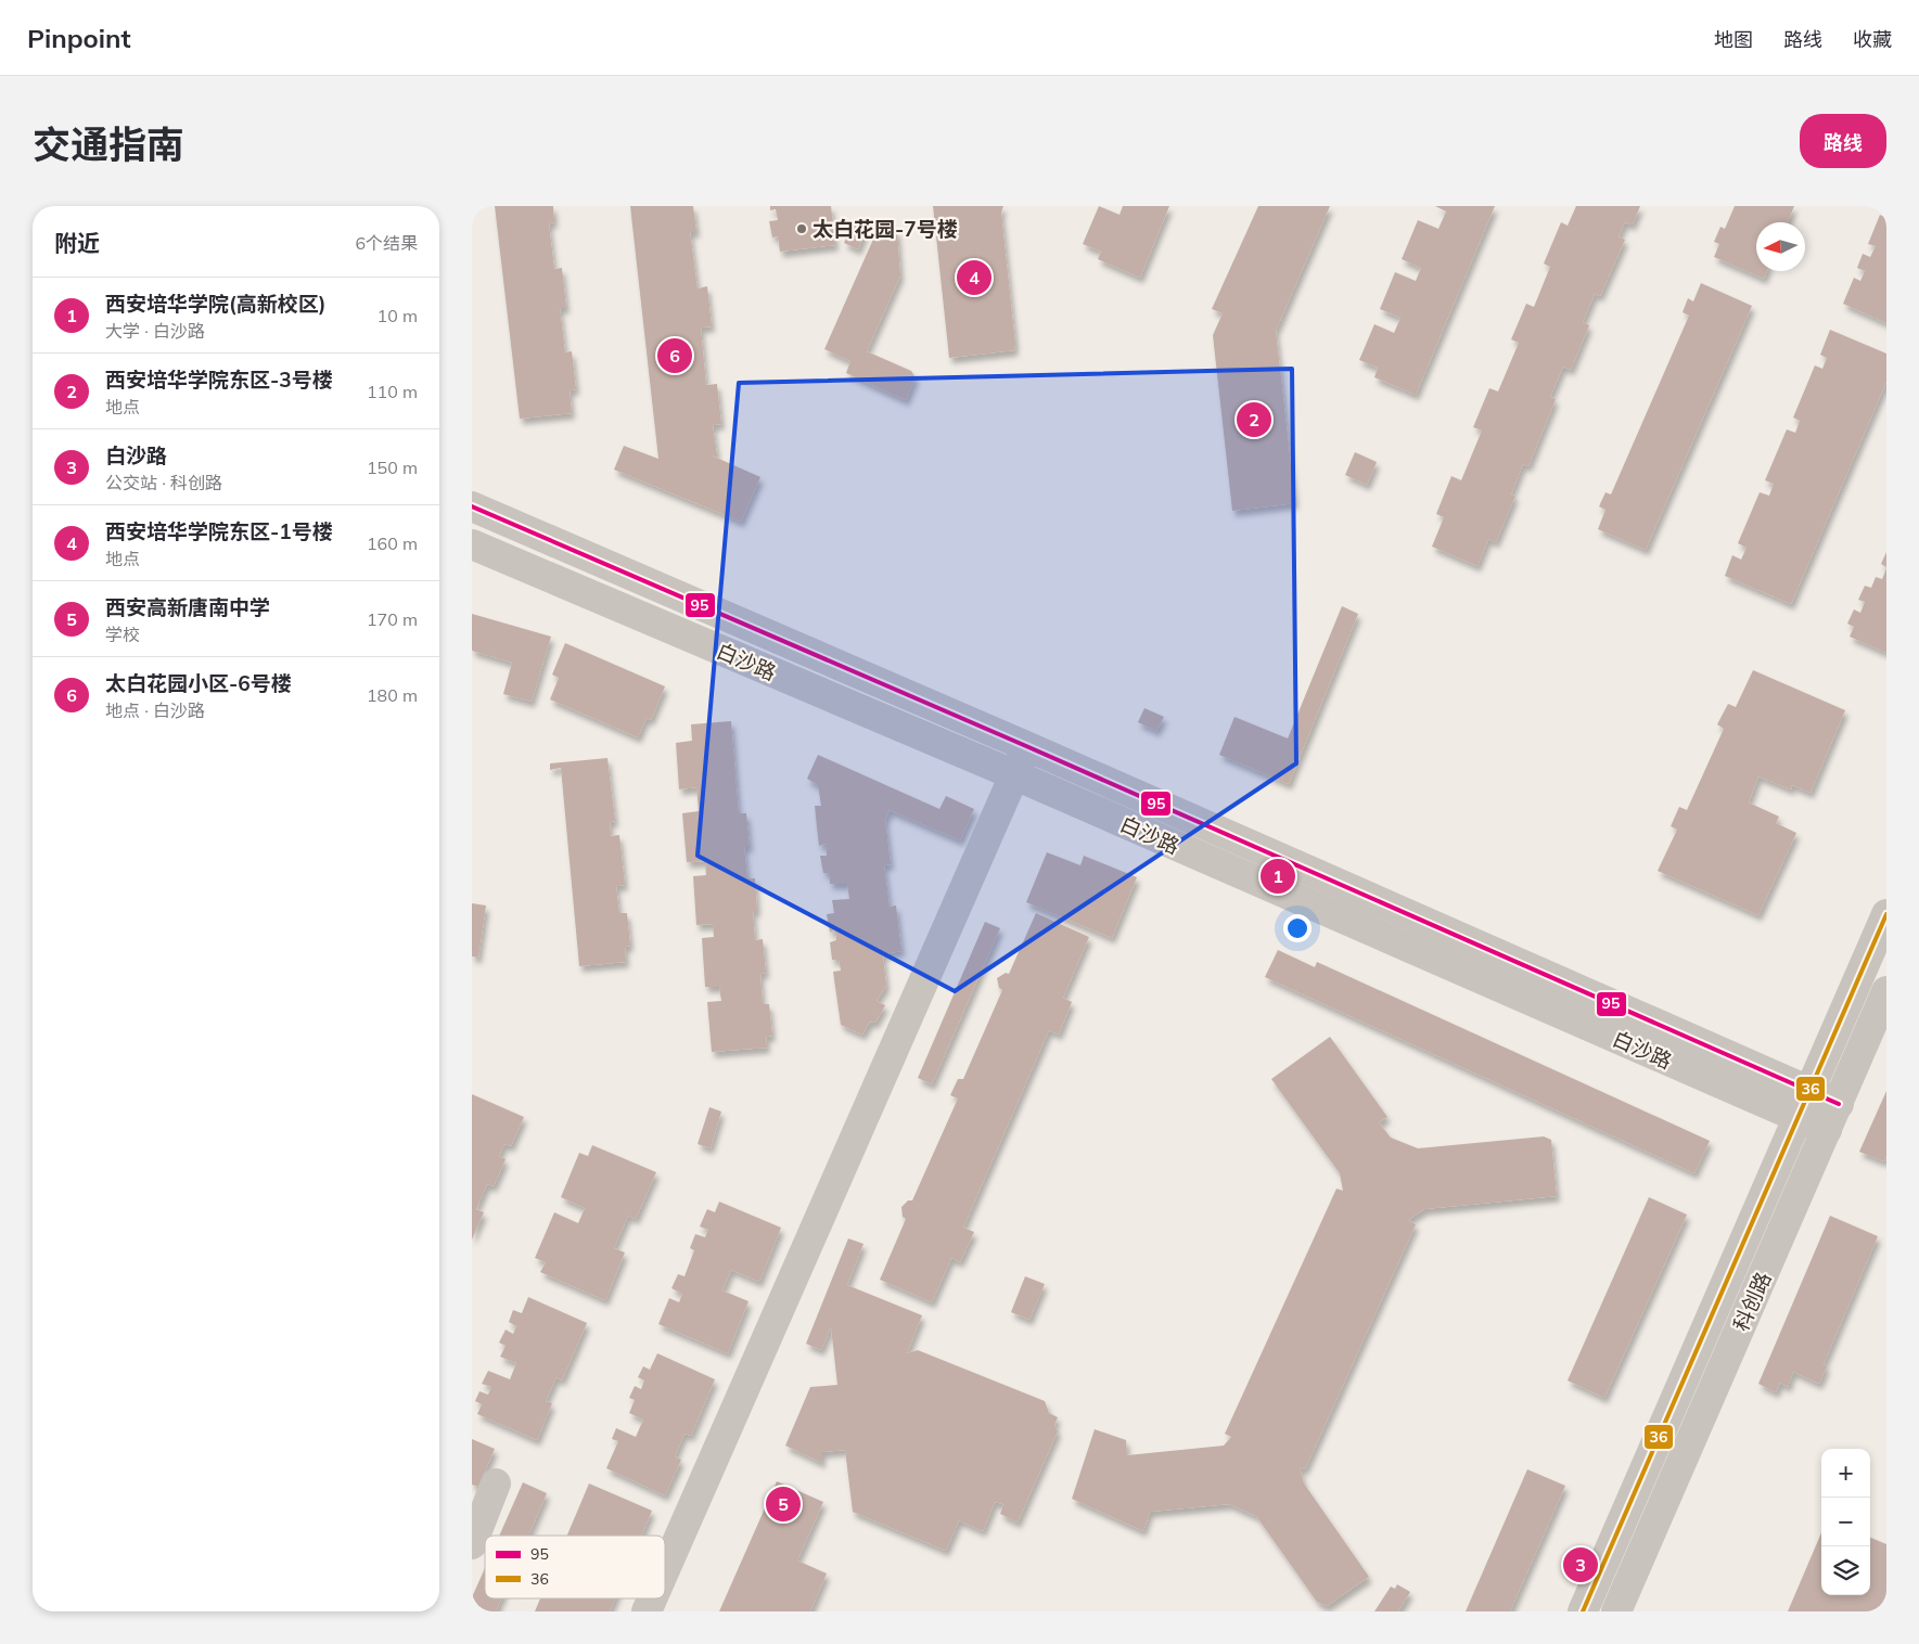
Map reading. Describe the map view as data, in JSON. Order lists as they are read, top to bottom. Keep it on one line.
{"streets":{"street":["白沙路","科创路"]},"crossings":[["白沙路","科创路"]],"places":["太白花园-7号楼"],"lines":["transit line 95","transit line 36"],"legend":["95","36"],"north":"left","page":{"header":"Pinpoint","nav":["地图","路线","收藏"],"title":"交通指南","buttons":"路线","heading":["附近","6个结果"],"pins":["4","6","2","1","5","3"],"list":[{"mark":"1","name":"西安培华学院(高新校区)","note":"大学 · 白沙路","value":"10 m"},{"mark":"2","name":"西安培华学院东区-3号楼","note":"地点","value":"110 m"},{"mark":"3","name":"白沙路","note":"公交站 · 科创路","value":"150 m"},{"mark":"4","name":"西安培华学院东区-1号楼","note":"地点","value":"160 m"},{"mark":"5","name":"西安高新唐南中学","note":"学校","value":"170 m"},{"mark":"6","name":"太白花园小区-6号楼","note":"地点 · 白沙路","value":"180 m"}],"map_buttons":["+","−"]}}
